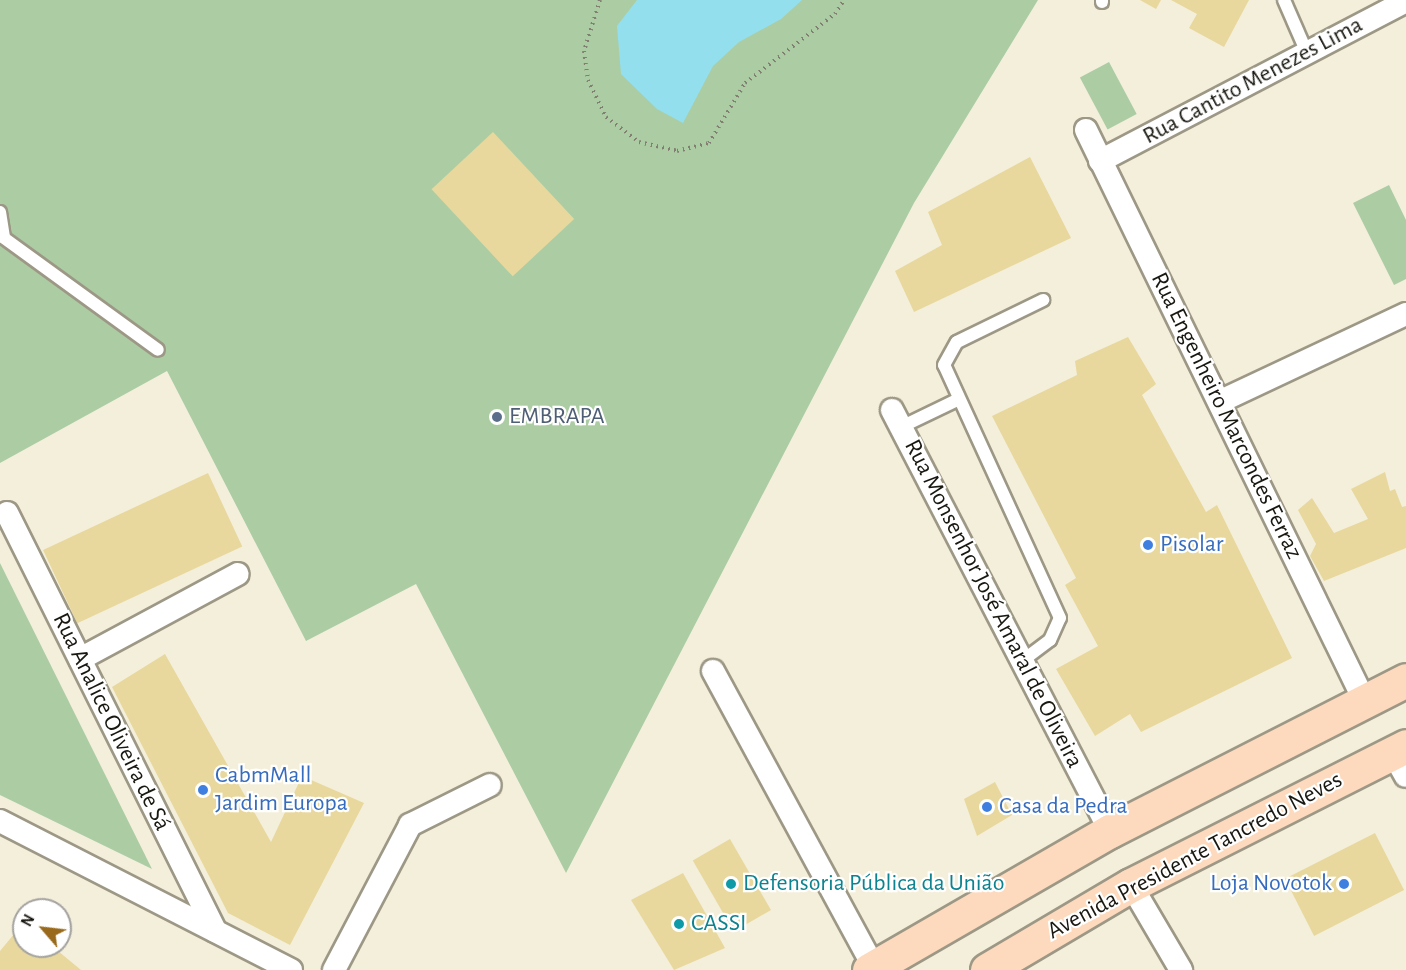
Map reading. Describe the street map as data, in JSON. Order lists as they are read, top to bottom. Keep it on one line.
{"streets":{"main road":["Avenida Presidente Tancredo Neves"],"street":["Rua Cantito Menezes Lima","Rua Engenheiro Marcondes Ferraz","Rua Monsenhor José Amaral de Oliveira","Rua Analice Oliveira de Sá"]},"crossings":[["Rua Cantito Menezes Lima","Rua Engenheiro Marcondes Ferraz"]],"places":["EMBRAPA","Pisolar","CabmMall Jardim Europa","Casa da Pedra","Defensoria Pública da União","Loja Novotok","CASSI"],"north":"top left"}
